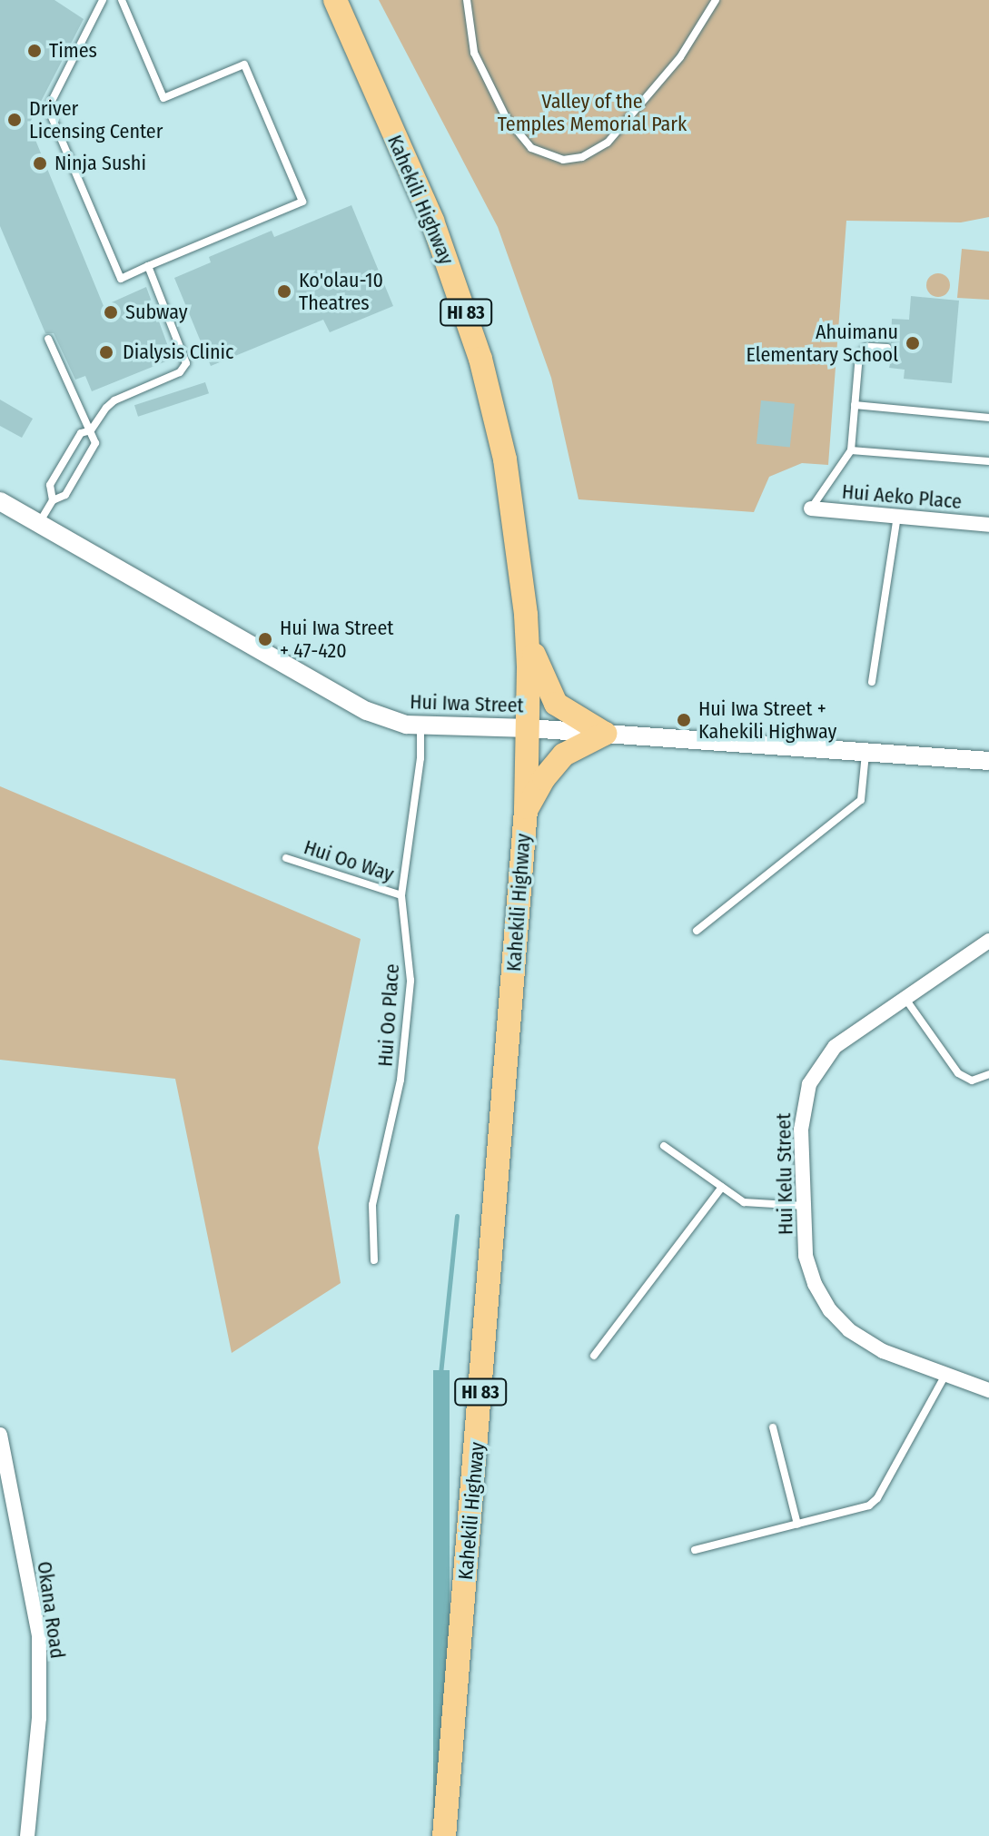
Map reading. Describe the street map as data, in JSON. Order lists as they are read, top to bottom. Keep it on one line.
{"streets":{"main road":["Kahekili Highway","HI 83"],"street":["Hui Aeko Place","Hui Iwa Street","Hui Kelu Street","Okana Road"],"lane":["Hui Oo Way","Hui Oo Place"]},"crossings":[["Kahekili Highway","Hui Iwa Street"],["Hui Iwa Street","Hui Oo Place"],["Hui Oo Way","Hui Oo Place"]],"parks":["Valley of the Temples Memorial Park"],"places":["Times","Driver Licensing Center","Ninja Sushi","Ko'olau-10 Theatres","Subway","Ahuimanu Elementary School","Dialysis Clinic","Hui Iwa Street + 47-420","Hui Iwa Street + Kahekili Highway"]}
